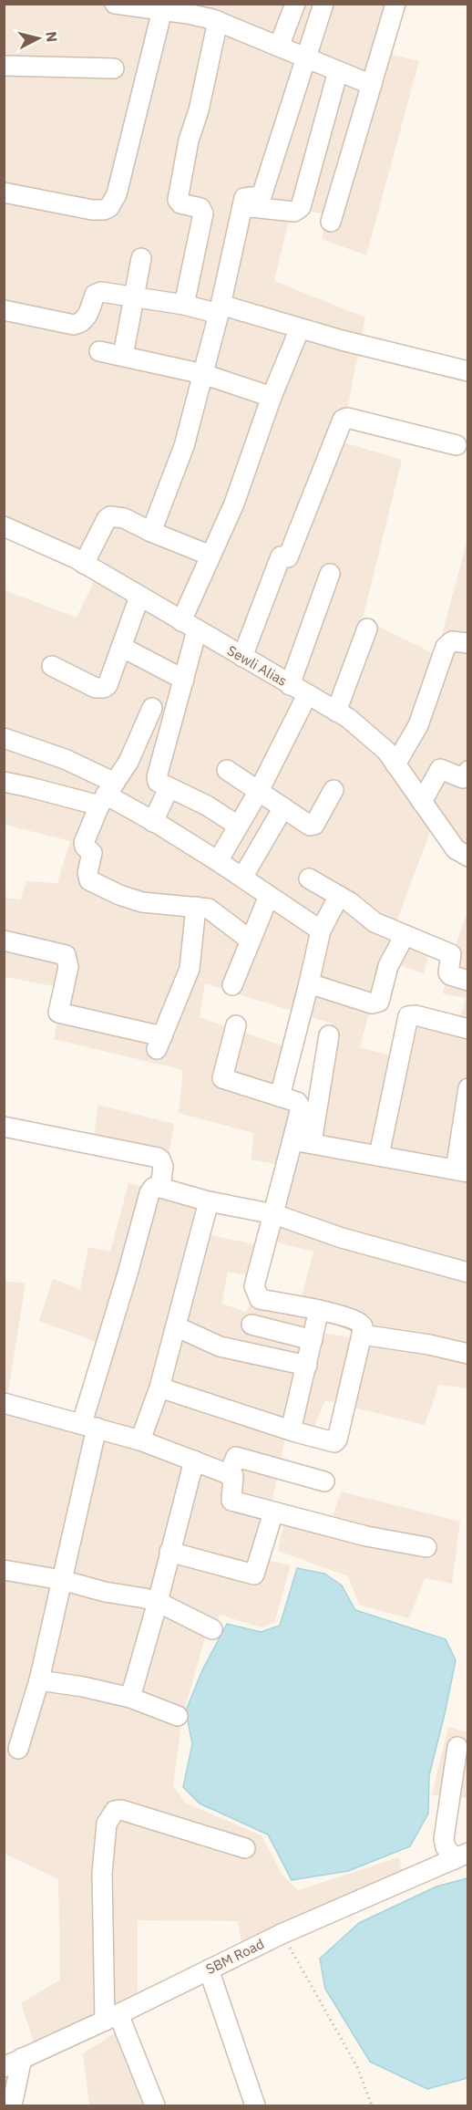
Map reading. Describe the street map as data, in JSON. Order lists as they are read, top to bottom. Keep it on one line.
{"streets":{"street":["Sewli Alias","SBM Road"]},"north":"right"}
